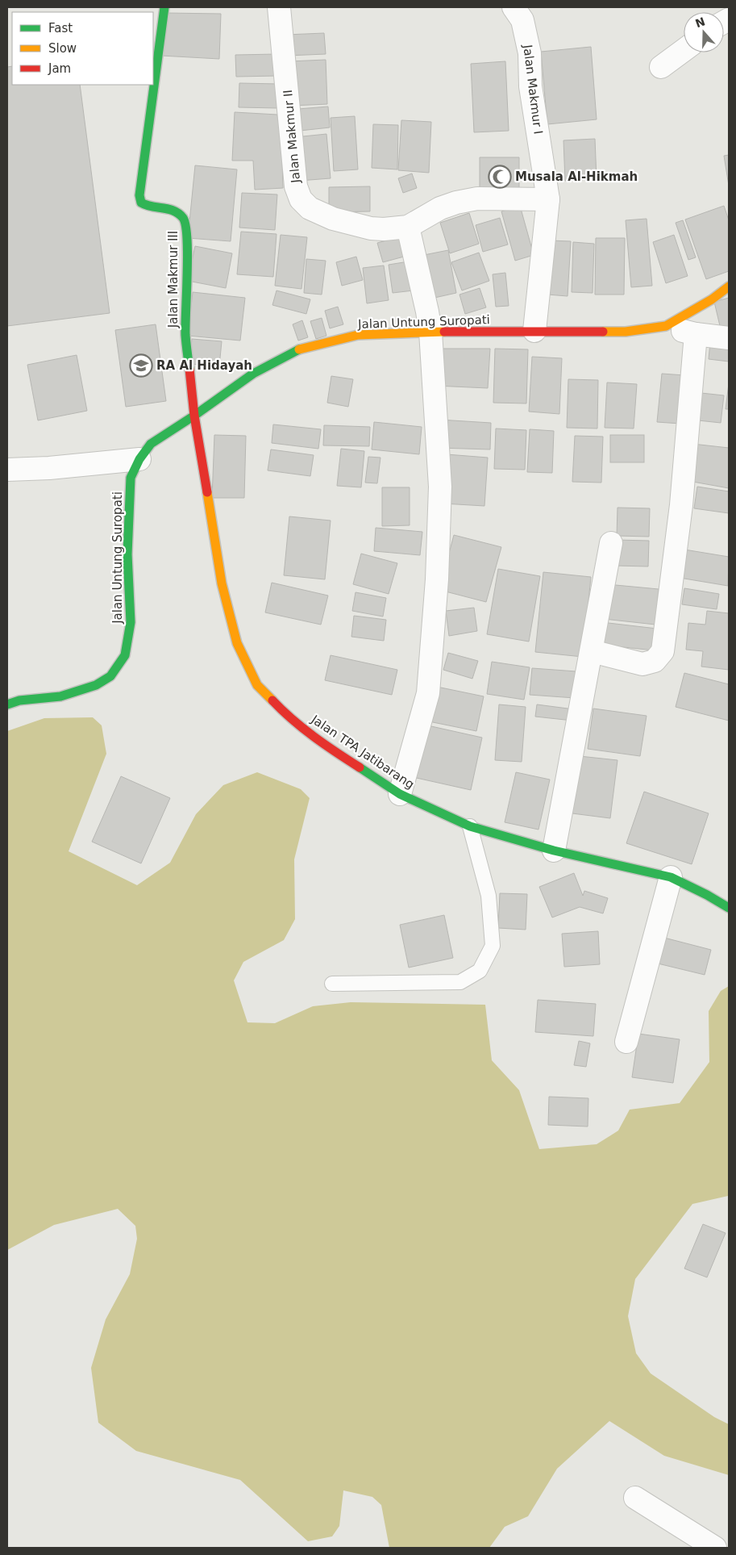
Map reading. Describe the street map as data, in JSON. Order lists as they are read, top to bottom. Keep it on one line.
{"streets":{"street":["Jalan Makmur I","Jalan Makmur II","Jalan Makmur III","Jalan Untung Suropati","Jalan TPA Jatibarang"]},"crossings":[["Jalan Makmur I","Jalan Untung Suropati"],["Jalan Makmur III","Jalan Untung Suropati"],["Jalan Makmur III","Jalan TPA Jatibarang"],["Jalan Untung Suropati","Jalan TPA Jatibarang"]],"places":{"mosque":["Musala Al-Hikmah"],"school or university":["RA Al Hidayah"]},"legend":["Fast","Slow","Jam"],"north":"top"}
